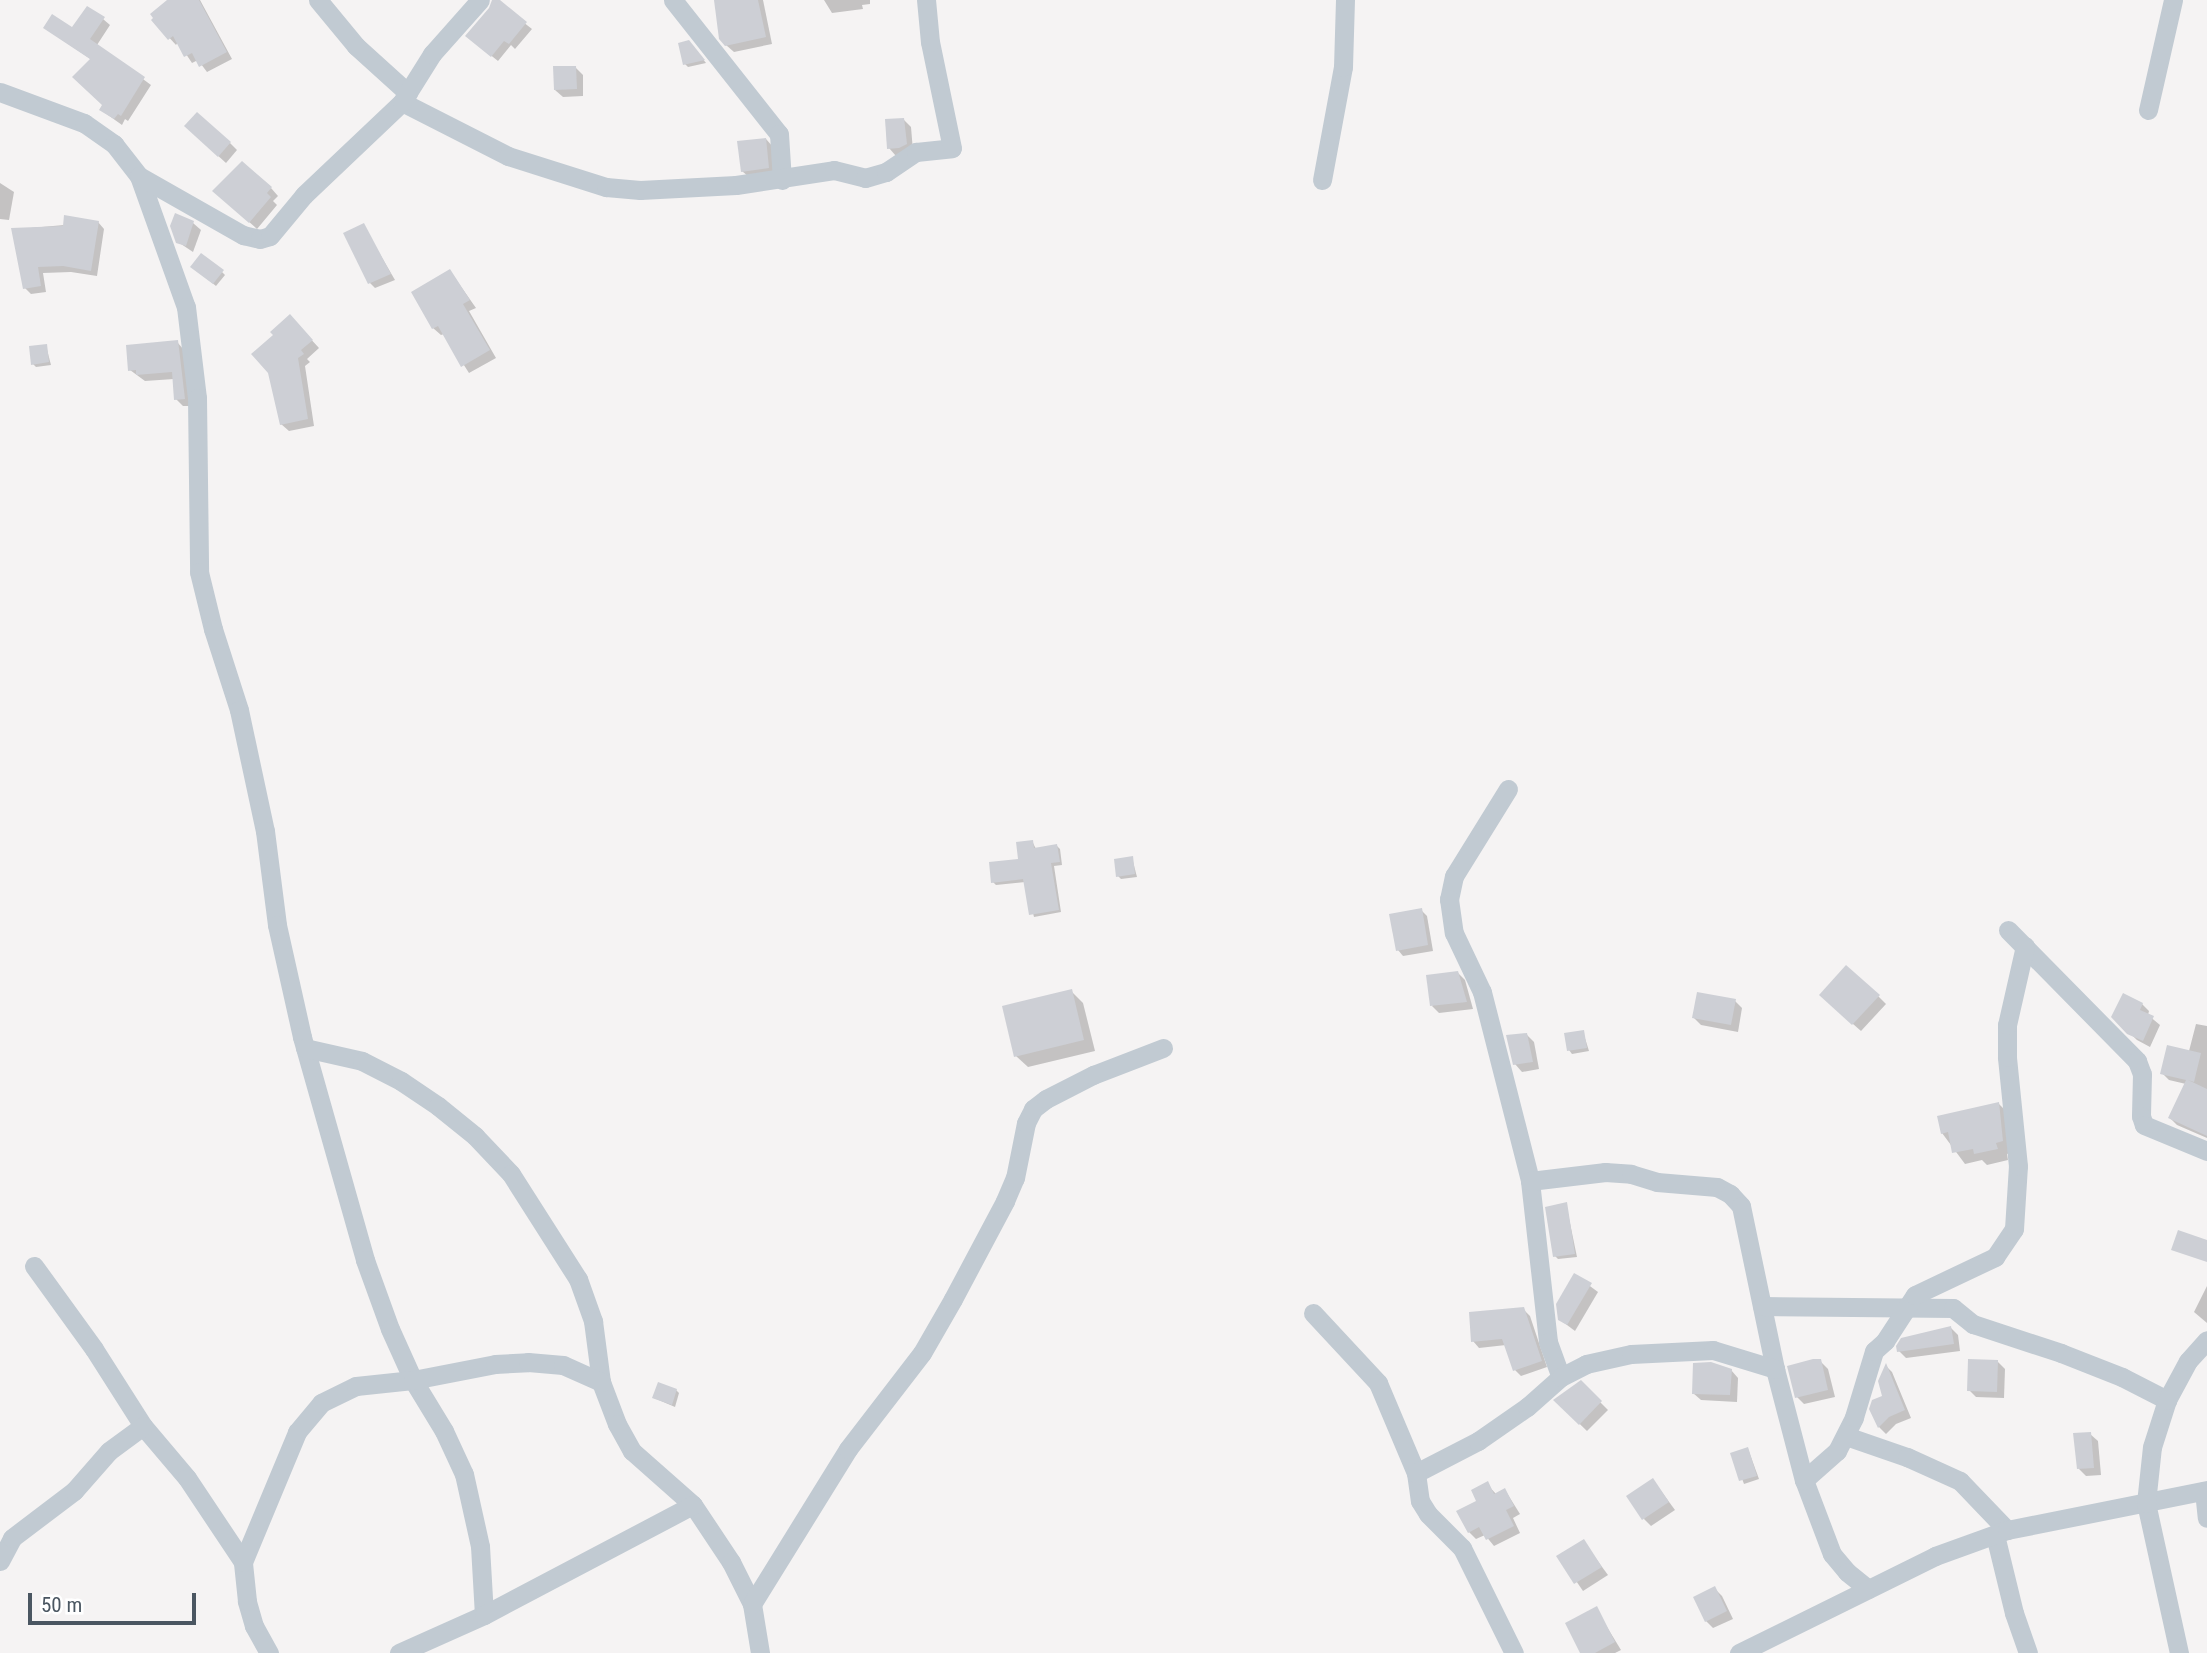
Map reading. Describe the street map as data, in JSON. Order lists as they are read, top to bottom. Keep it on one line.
{"scale_bar":"50 m"}
